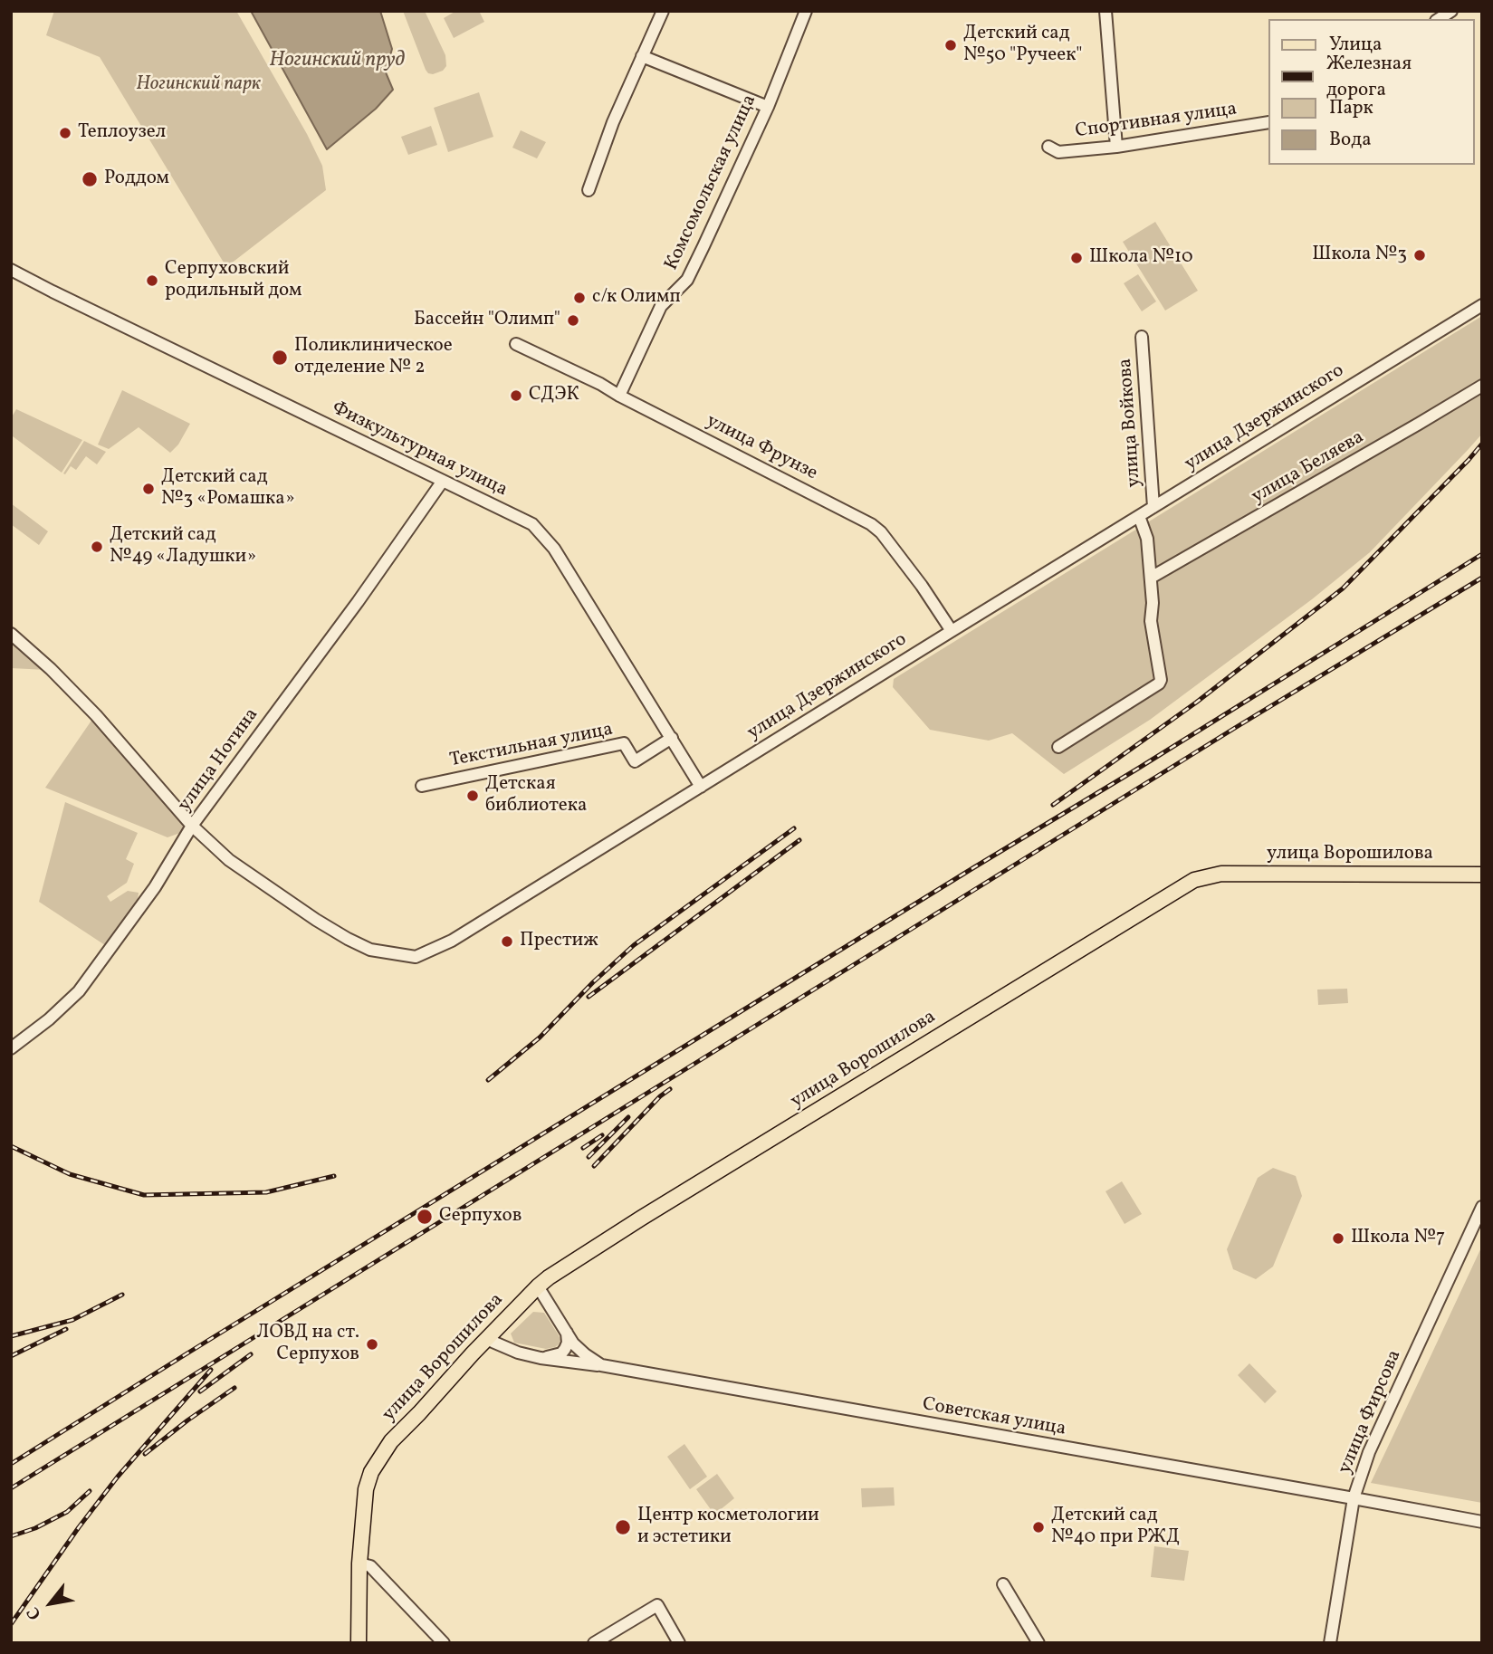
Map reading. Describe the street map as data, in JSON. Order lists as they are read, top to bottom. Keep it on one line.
{"streets":{"main road":["улица Ворошилова"],"street":["Спортивная улица","Комсомольская улица","улица Дзержинского","улица Войкова","улица Фрунзе","Физкультурная улица","улица Беляева","Текстильная улица","улица Ногина","улица Фирсова","Советская улица"]},"crossings":[["Комсомольская улица","улица Фрунзе"],["улица Дзержинского","улица Войкова"],["улица Дзержинского","улица Фрунзе"],["улица Дзержинского","Физкультурная улица"],["улица Дзержинского","улица Ногина"],["Физкультурная улица","Текстильная улица"],["Физкультурная улица","улица Ногина"],["улица Ворошилова","Советская улица"],["улица Фирсова","Советская улица"]],"water":["Ногинский пруд"],"parks":["Ногинский парк"],"places":["Детский сад №50 \"Ручеек\"","Теплоузел","Роддом","Школа №3","Школа №10","Серпуховский родильный дом","с/к Олимп","Бассейн \"Олимп\"","Поликлиническое отделение № 2","СДЭК","Детский сад №3 «Ромашка»","Детский сад №49 «Ладушки»","Детская библиотека","Престиж","Серпухов","Школа №7","ЛОВД на ст. Серпухов","Центр косметологии и эстетики","Детский сад №40 при РЖД"],"legend":["Улица","Железная дорога","Парк","Вода"],"north":"bottom left"}
